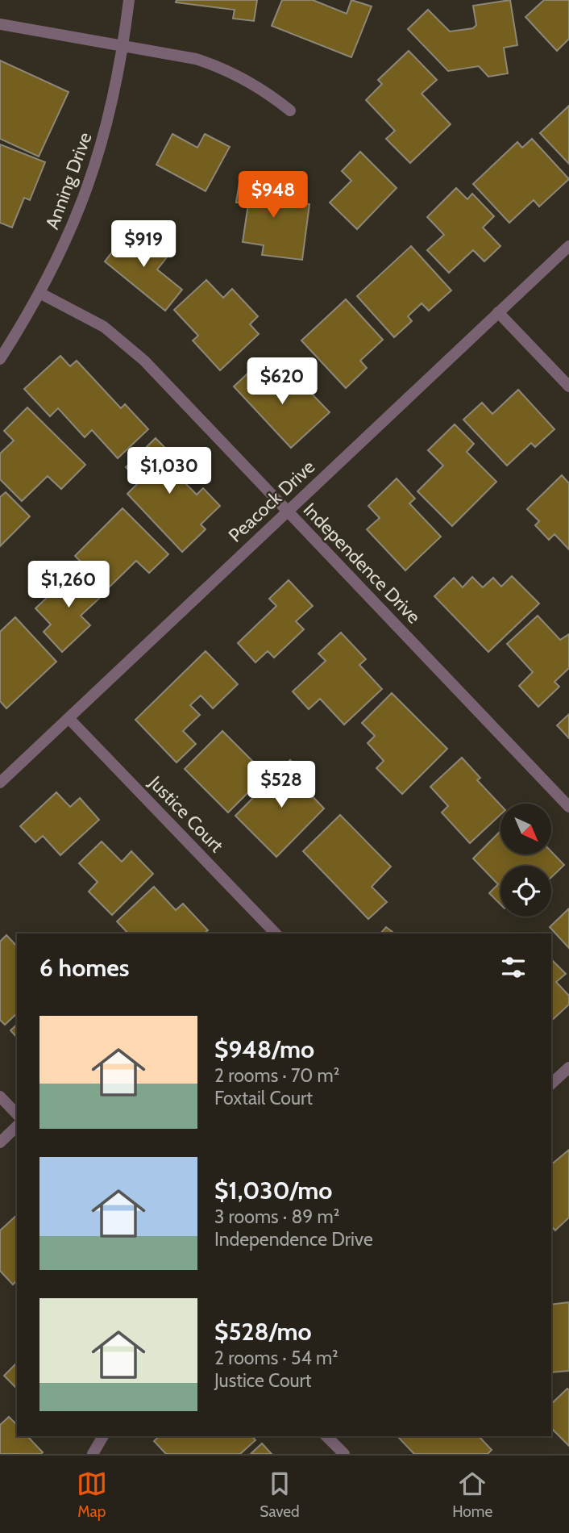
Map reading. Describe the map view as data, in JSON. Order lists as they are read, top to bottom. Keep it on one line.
{"streets":{"street":["Anning Drive","Peacock Drive","Independence Drive","Justice Court"]},"crossings":[["Anning Drive","Independence Drive"],["Peacock Drive","Independence Drive"],["Peacock Drive","Justice Court"]],"north":"bottom right","page":{"price":["$948","$919","$620","$1,030","$1,260","$528"],"heading":"6 homes","list":[{"name":"$948/mo","note":"2 rooms · 70 m² · Foxtail Court"},{"name":"$1,030/mo","note":"3 rooms · 89 m² · Independence Drive"},{"name":"$528/mo","note":"2 rooms · 54 m² · Justice Court"}],"tabs":["Map","Saved","Home"]}}
